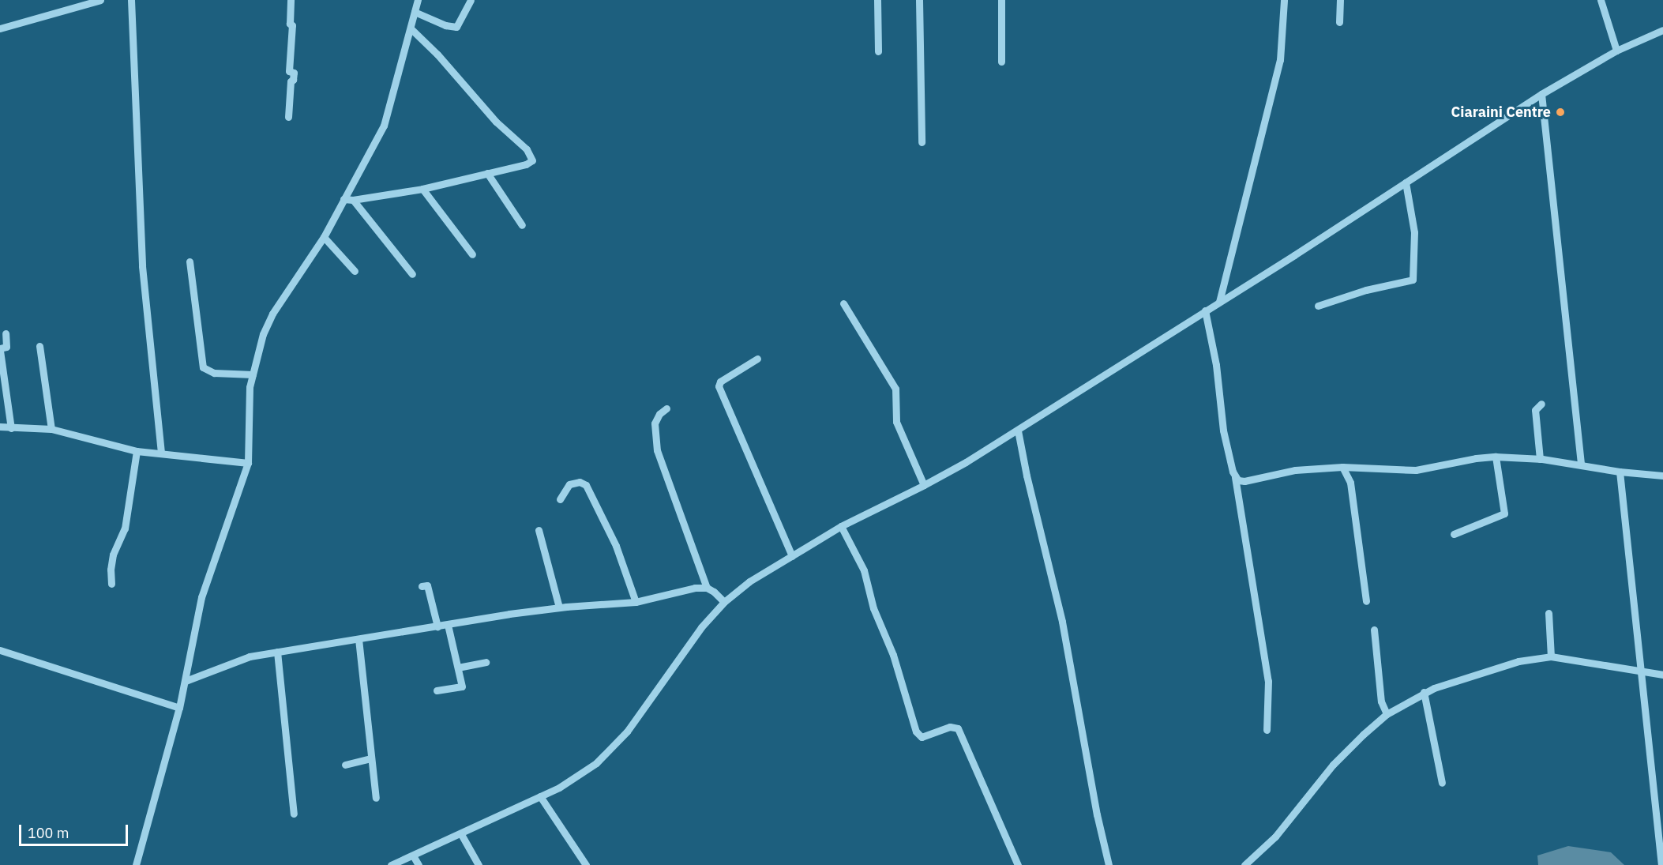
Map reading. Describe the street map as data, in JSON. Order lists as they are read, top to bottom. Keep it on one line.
{"places":["Ciaraini Centre"],"scale_bar":"100 m"}
